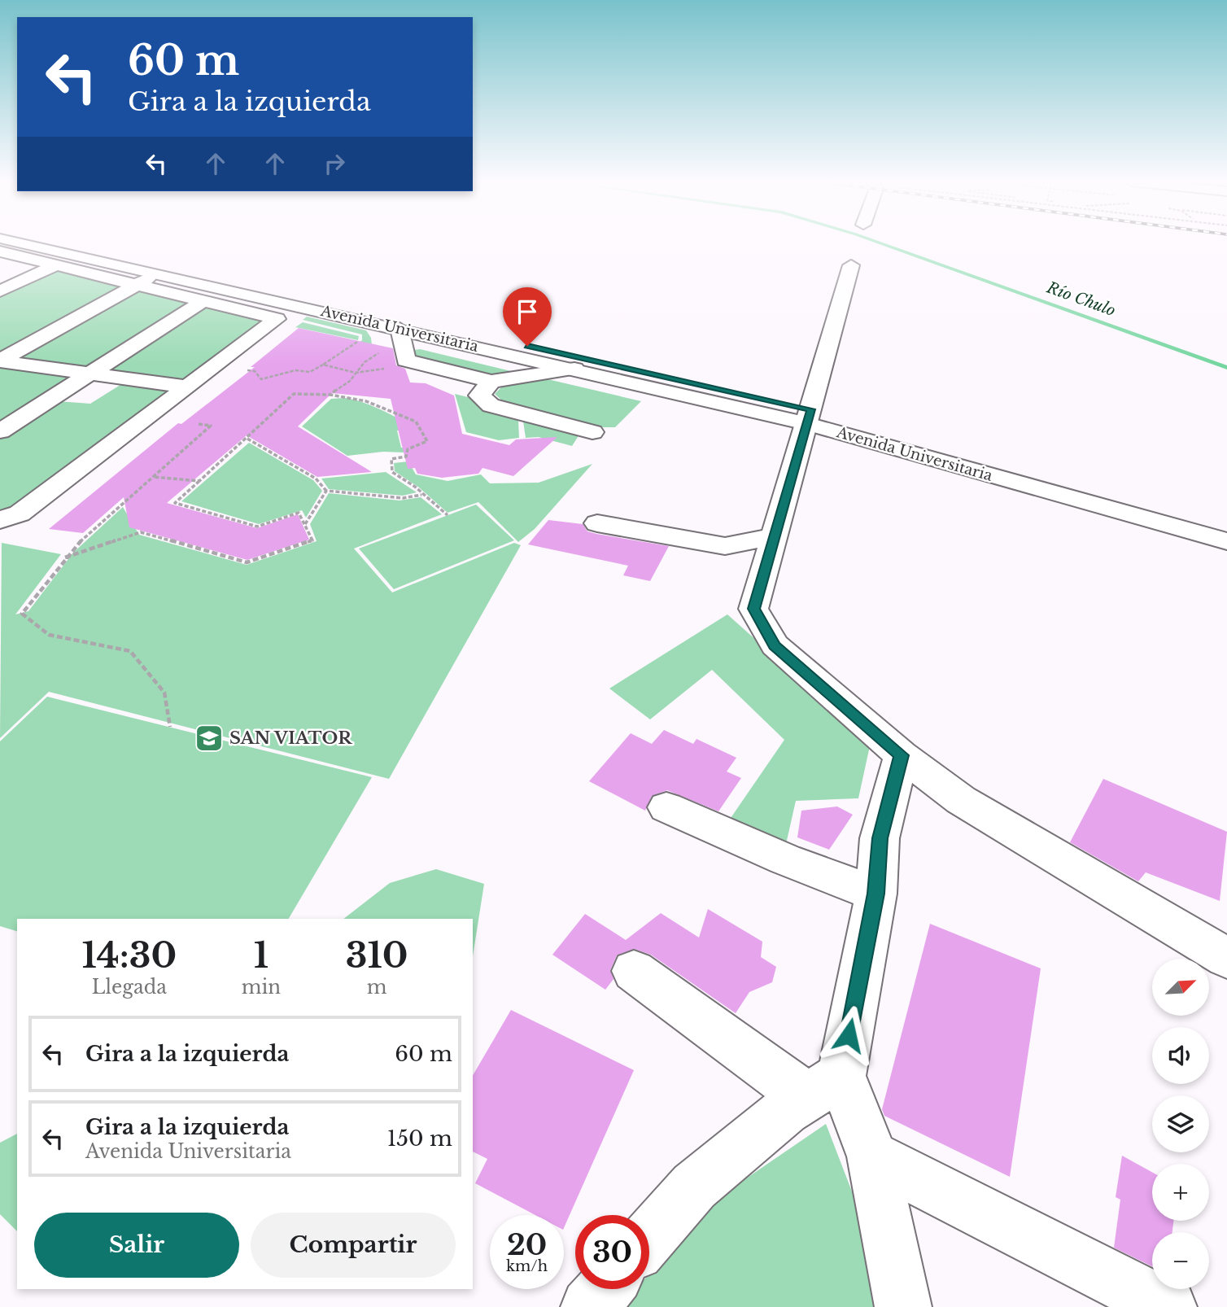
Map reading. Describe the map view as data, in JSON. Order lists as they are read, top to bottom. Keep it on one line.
{"streets":{"street":["Avenida Universitaria"]},"water":["Río Chulo"],"places":{"school or university":["SAN VIATOR"]},"north":"top right","page":{"turn":["60 m","Gira a la izquierda"],"eta":["14:30","Llegada","1","min","310","m"],"map_buttons":["+","−"],"list":[{"name":"Gira a la izquierda","value":"60 m"},{"name":"Gira a la izquierda","note":"Avenida Universitaria","value":"150 m"}],"buttons":["Salir","Compartir"],"speed":"20 km/h","limit":"30"}}
